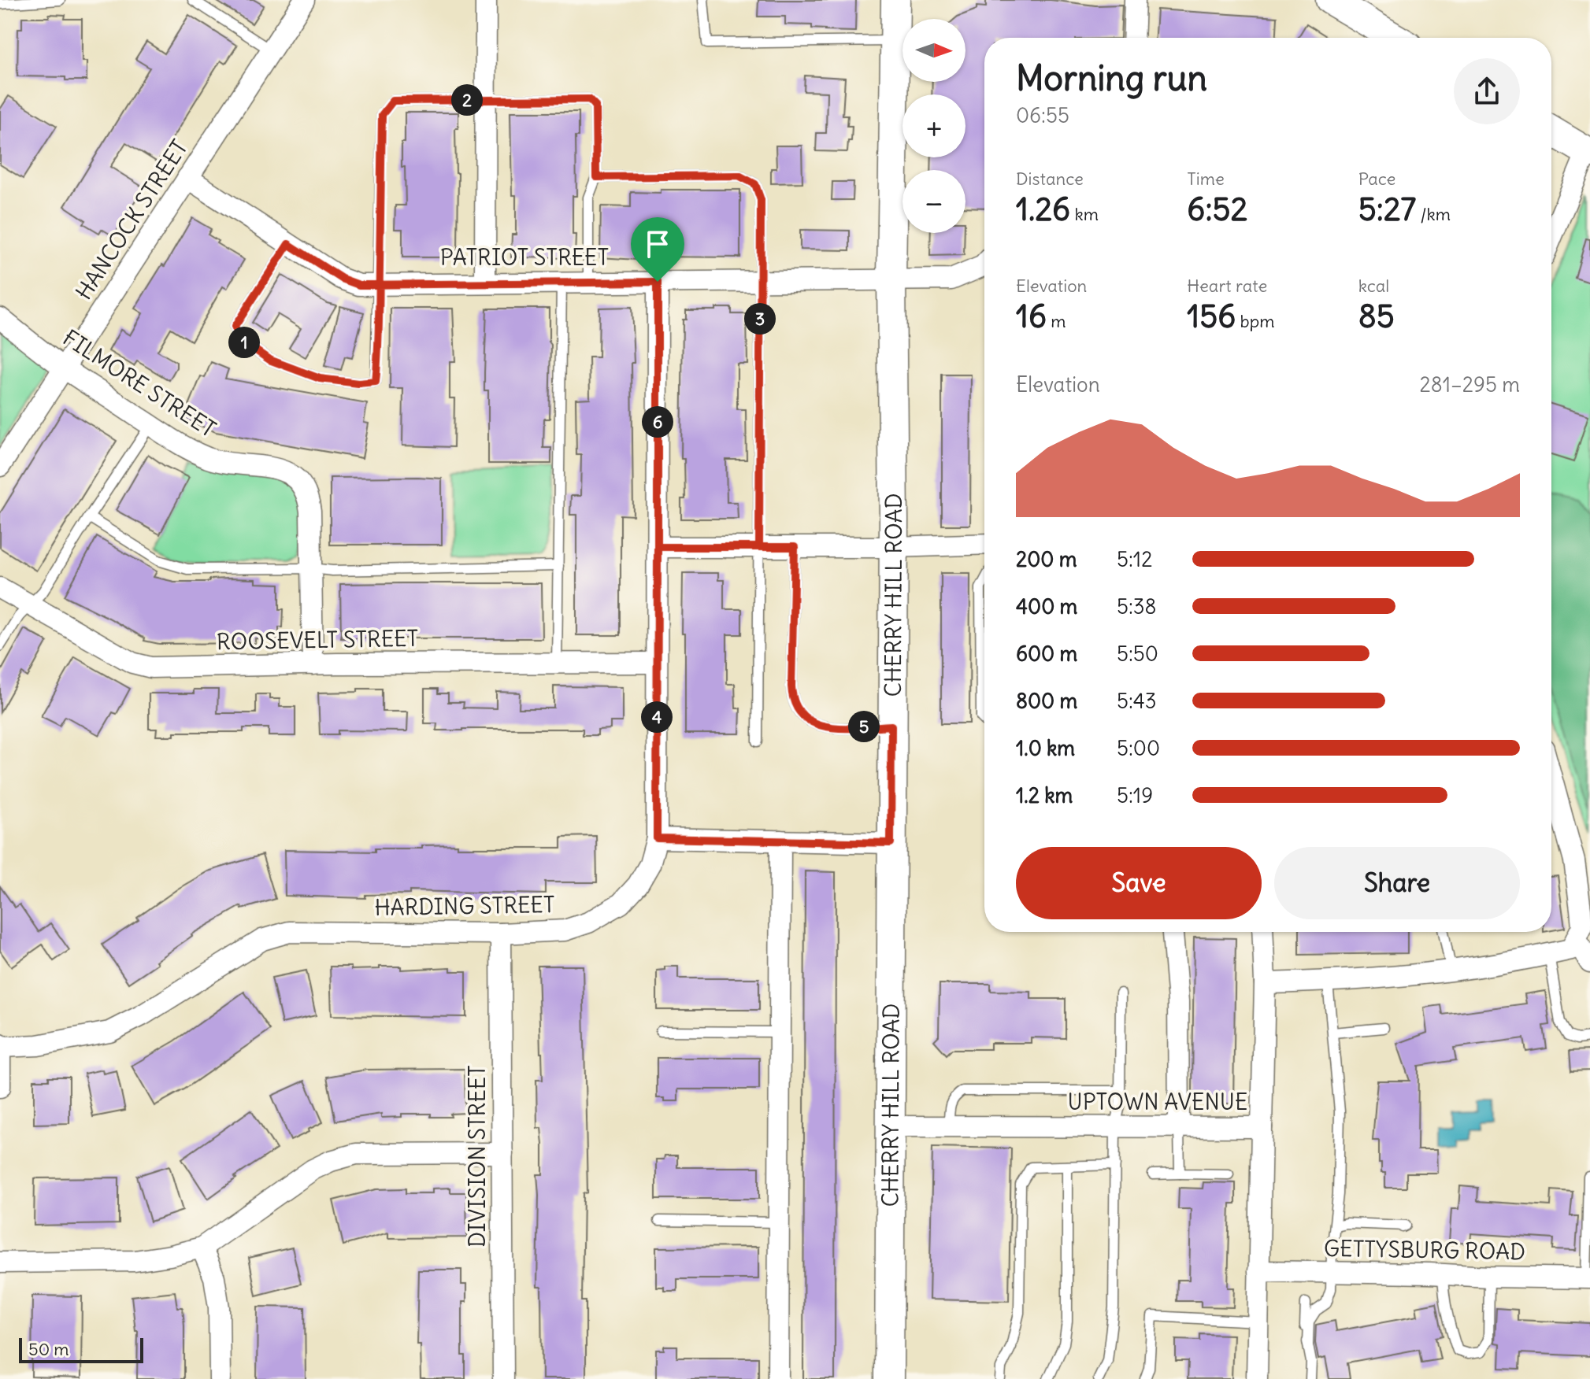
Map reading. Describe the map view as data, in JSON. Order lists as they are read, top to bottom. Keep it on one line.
{"streets":{"main road":["CHERRY HILL ROAD"],"street":["HANCOCK STREET","PATRIOT STREET","FILMORE STREET","ROOSEVELT STREET","HARDING STREET","UPTOWN AVENUE","DIVISION STREET","GETTYSBURG ROAD"]},"crossings":[["HANCOCK STREET","PATRIOT STREET"],["HANCOCK STREET","FILMORE STREET"],["PATRIOT STREET","CHERRY HILL ROAD"],["PATRIOT STREET","HARDING STREET"],["FILMORE STREET","ROOSEVELT STREET"],["CHERRY HILL ROAD","UPTOWN AVENUE"],["ROOSEVELT STREET","HARDING STREET"],["HARDING STREET","DIVISION STREET"]],"scale_bar":"50 m","north":"right","page":{"map_buttons":["+","−"],"heading":["Morning run","06:55"],"pins":["2","3","1","6","4","5"],"stats":[["Distance","1.26 km"],["Time","6:52"],["Pace","5:27 /km"],["Elevation","16 m"],["Heart rate","156 bpm"],["kcal","85"]],"chart":["Elevation","281–295 m"],"list":[{"name":"200 m","note":"5:12"},{"name":"400 m","note":"5:38"},{"name":"600 m","note":"5:50"},{"name":"800 m","note":"5:43"},{"name":"1.0 km","note":"5:00"},{"name":"1.2 km","note":"5:19"}],"buttons":["Save","Share"],"scale":"50 m"}}
